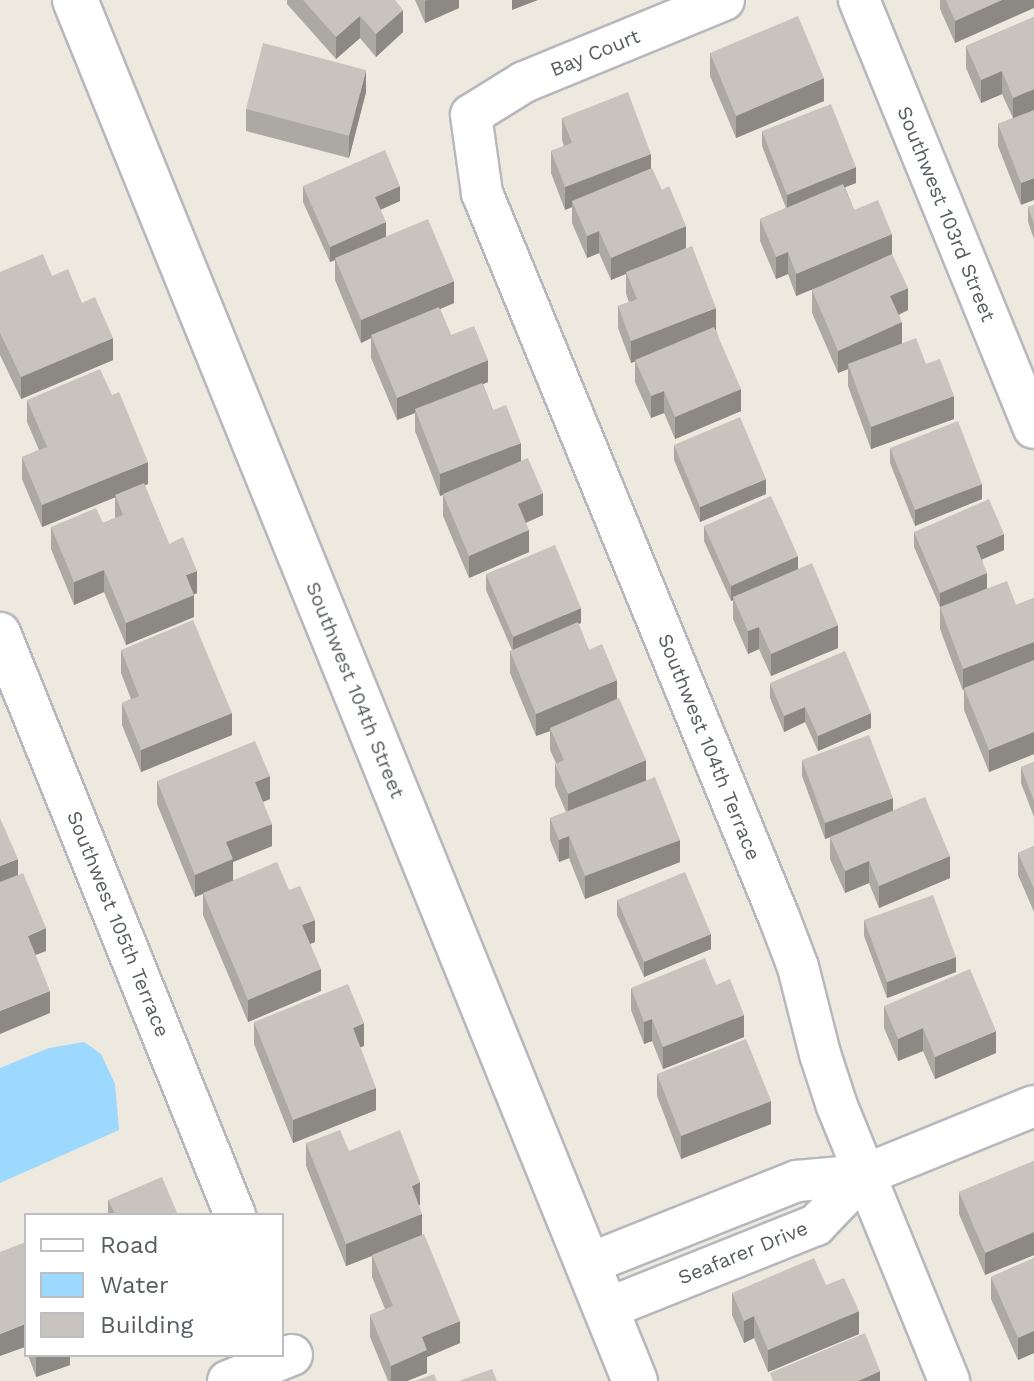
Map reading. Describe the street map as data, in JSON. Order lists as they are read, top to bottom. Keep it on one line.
{"streets":{"main road":["Southwest 104th Street"],"street":["Bay Court","Southwest 103rd Street","Southwest 104th Terrace","Southwest 105th Terrace","Seafarer Drive"]},"crossings":[["Bay Court","Southwest 104th Terrace"],["Southwest 104th Street","Seafarer Drive"],["Southwest 104th Terrace","Seafarer Drive"]],"legend":["Road","Water","Building"]}
